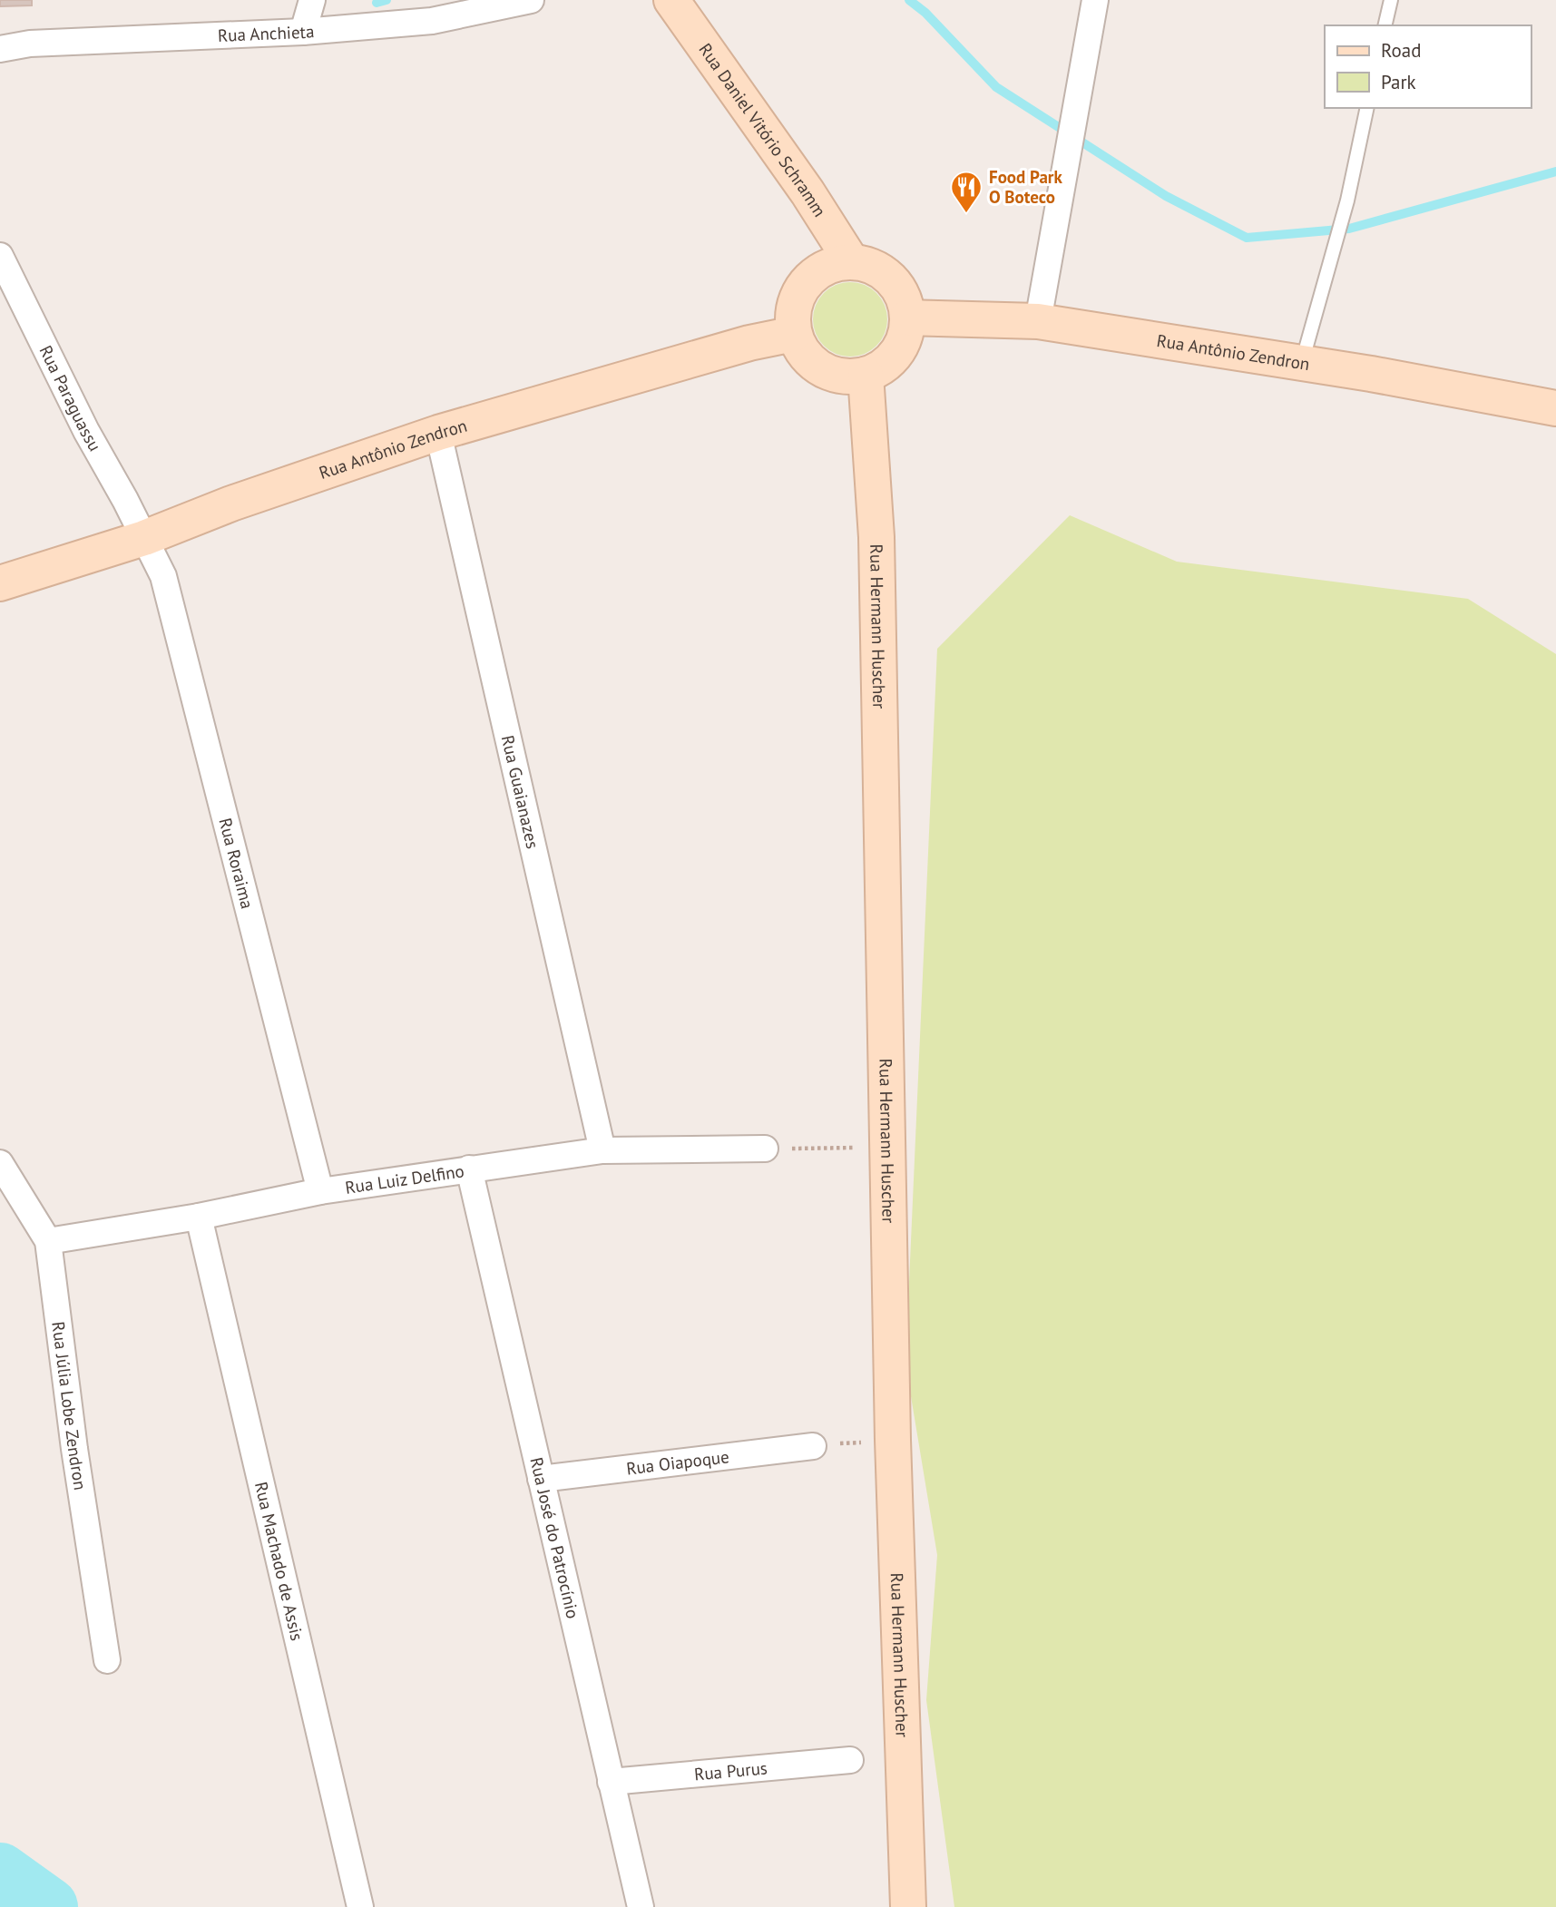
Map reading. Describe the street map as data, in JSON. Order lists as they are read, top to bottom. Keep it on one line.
{"streets":{"main road":["Rua Daniel Vitório Schramm","Rua Antônio Zendron","Rua Hermann Huscher"],"street":["Rua Anchieta","Rua Paraguassu","Rua Guaianazes","Rua Roraima","Rua Luiz Delfino","Rua Júlia Lobe Zendron","Rua Oiapoque","Rua José do Patrocínio","Rua Machado de Assis","Rua Purus"]},"crossings":[["Rua Daniel Vitório Schramm","Rua Antônio Zendron"],["Rua Daniel Vitório Schramm","Rua Hermann Huscher"],["Rua Antônio Zendron","Rua Paraguassu"],["Rua Antônio Zendron","Rua Hermann Huscher"],["Rua Antônio Zendron","Rua Guaianazes"],["Rua Antônio Zendron","Rua Roraima"],["Rua Paraguassu","Rua Roraima"],["Rua Guaianazes","Rua Luiz Delfino"],["Rua Roraima","Rua Luiz Delfino"],["Rua Luiz Delfino","Rua Júlia Lobe Zendron"],["Rua Luiz Delfino","Rua José do Patrocínio"],["Rua Luiz Delfino","Rua Machado de Assis"],["Rua Oiapoque","Rua José do Patrocínio"],["Rua José do Patrocínio","Rua Purus"]],"places":{"restaurant":["Food Park O Boteco"]},"legend":["Road","Park"]}
